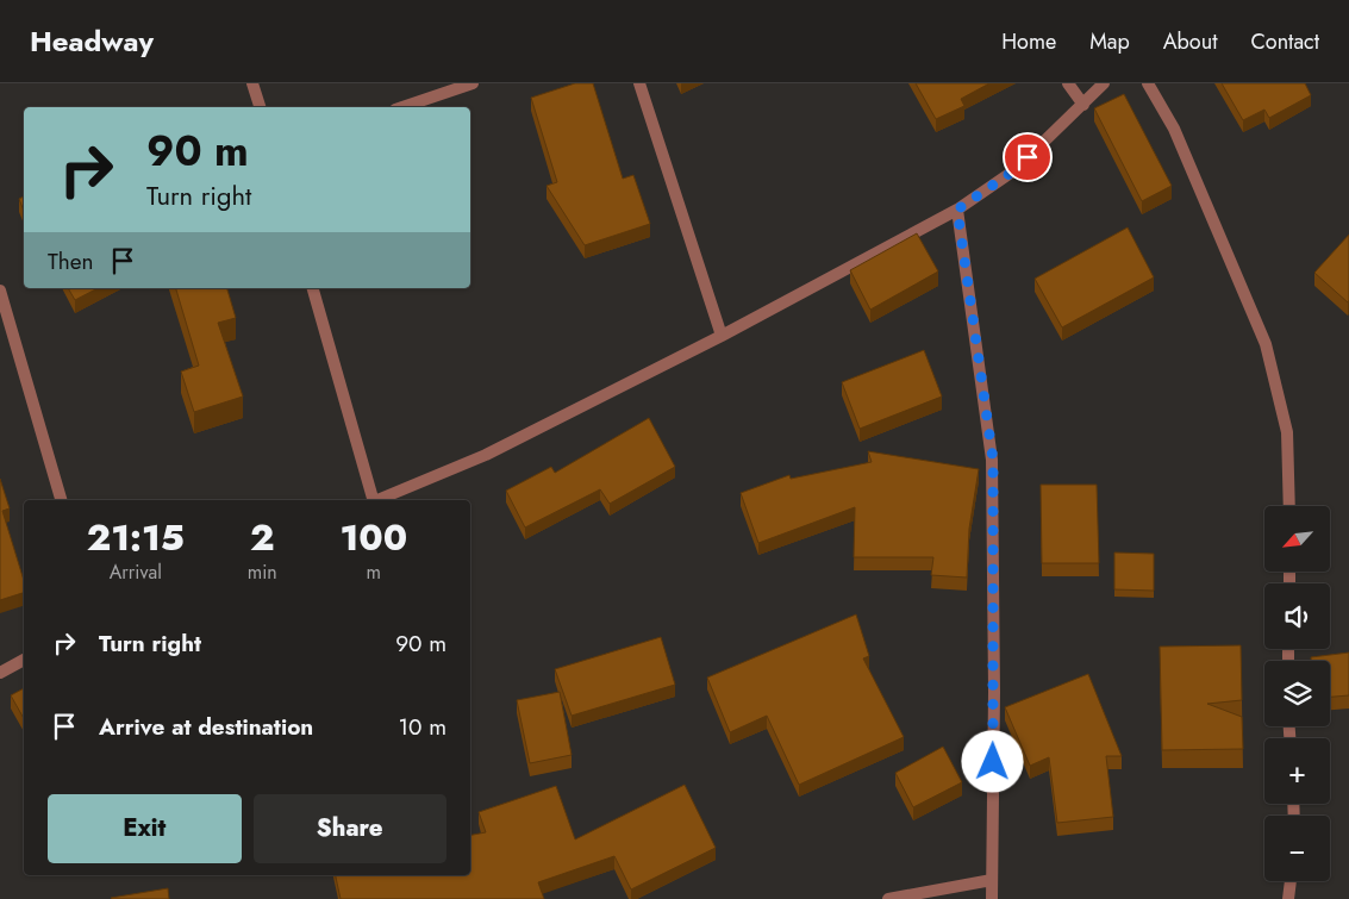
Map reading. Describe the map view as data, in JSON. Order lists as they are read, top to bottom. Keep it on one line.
{"north":"bottom left","page":{"header":"Headway","nav":["Home","Map","About","Contact"],"turn":["90 m","Turn right"],"then":"Then","eta":["21:15","Arrival","2","min","100","m"],"map_buttons":["+","−"],"list":[{"name":"Turn right","value":"90 m"},{"name":"Arrive at destination","value":"10 m"}],"buttons":["Exit","Share"]}}
